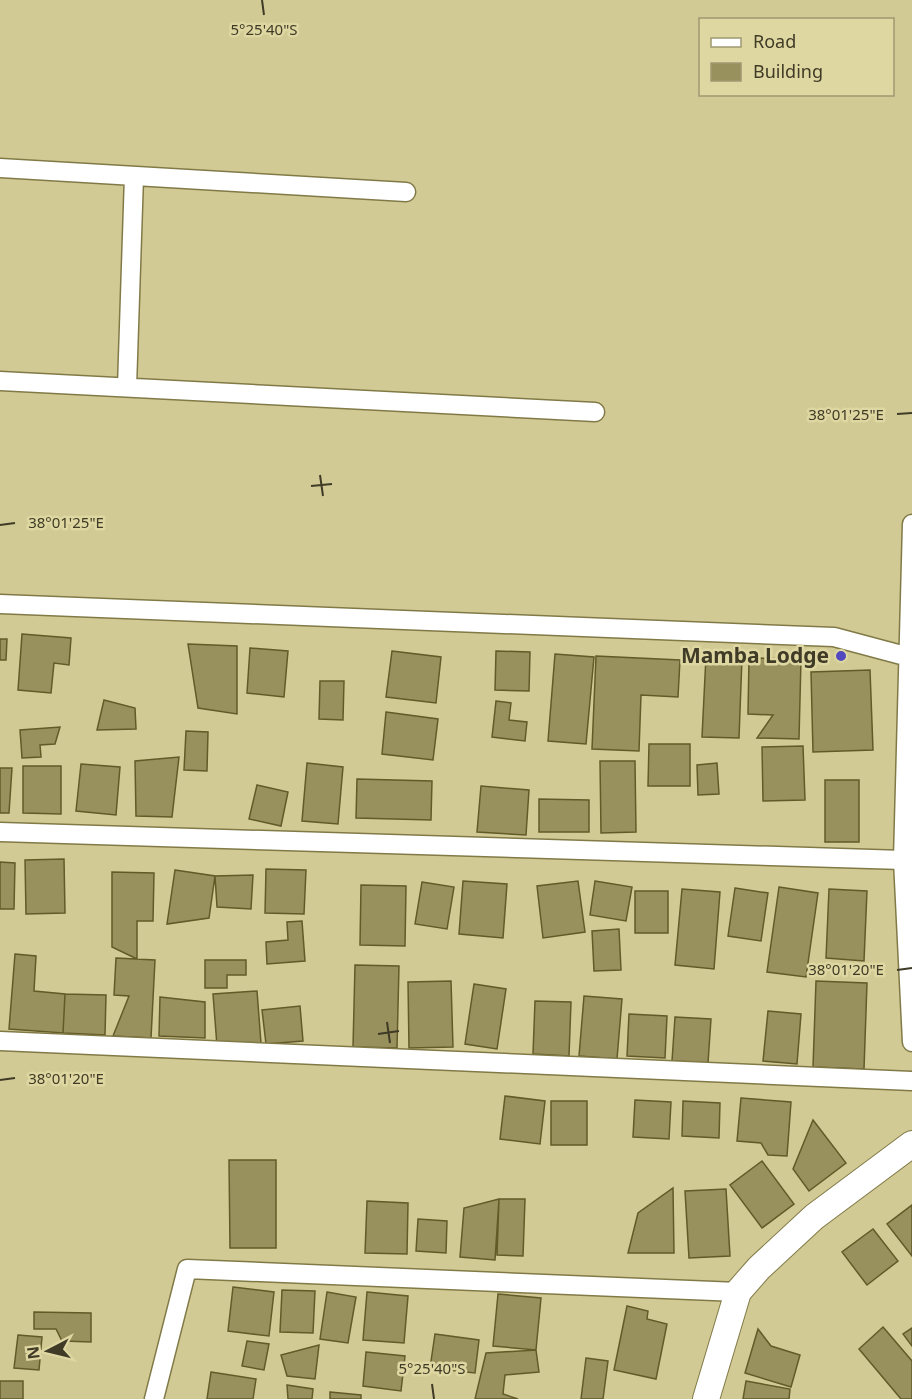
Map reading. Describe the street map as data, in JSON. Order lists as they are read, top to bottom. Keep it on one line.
{"places":["Mamba Lodge"],"legend":["Road","Building"],"north":"left","coordinates":["5°25'40\"S","38°01'25\"E","38°01'20\"E"]}
